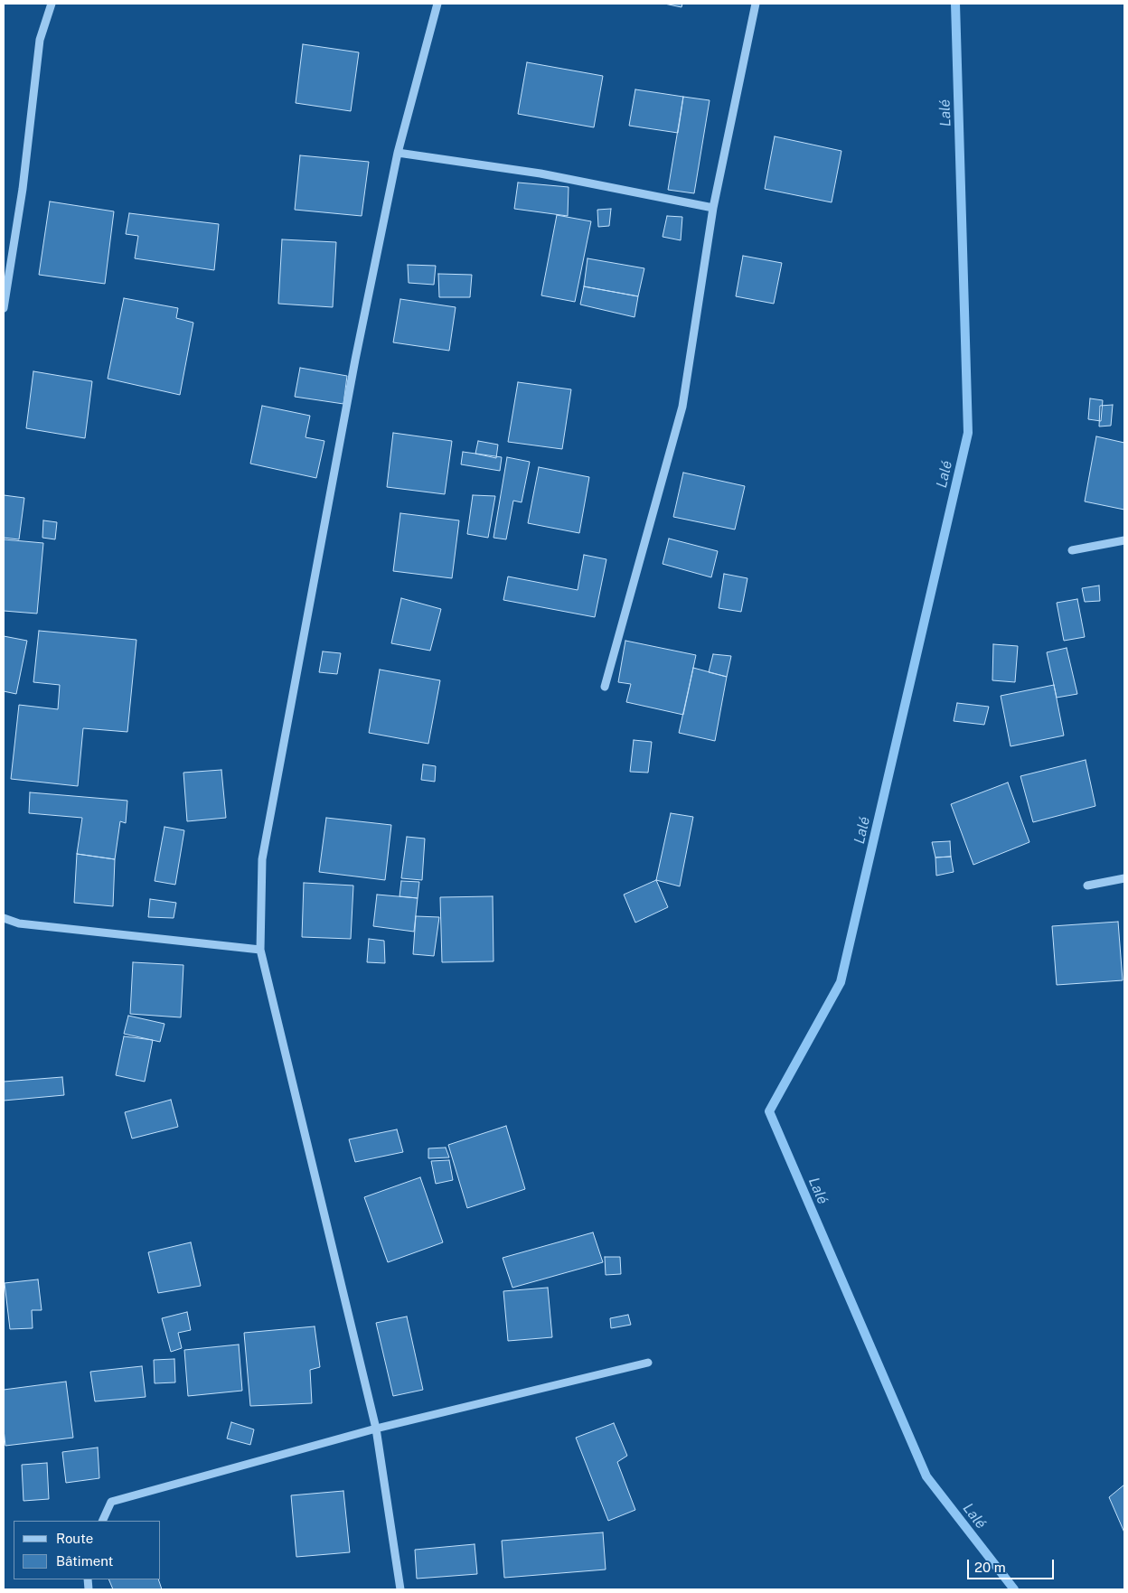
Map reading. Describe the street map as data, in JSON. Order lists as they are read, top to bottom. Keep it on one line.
{"water":["Lalé"],"legend":["Route","Bâtiment"],"scale_bar":"20 m"}
